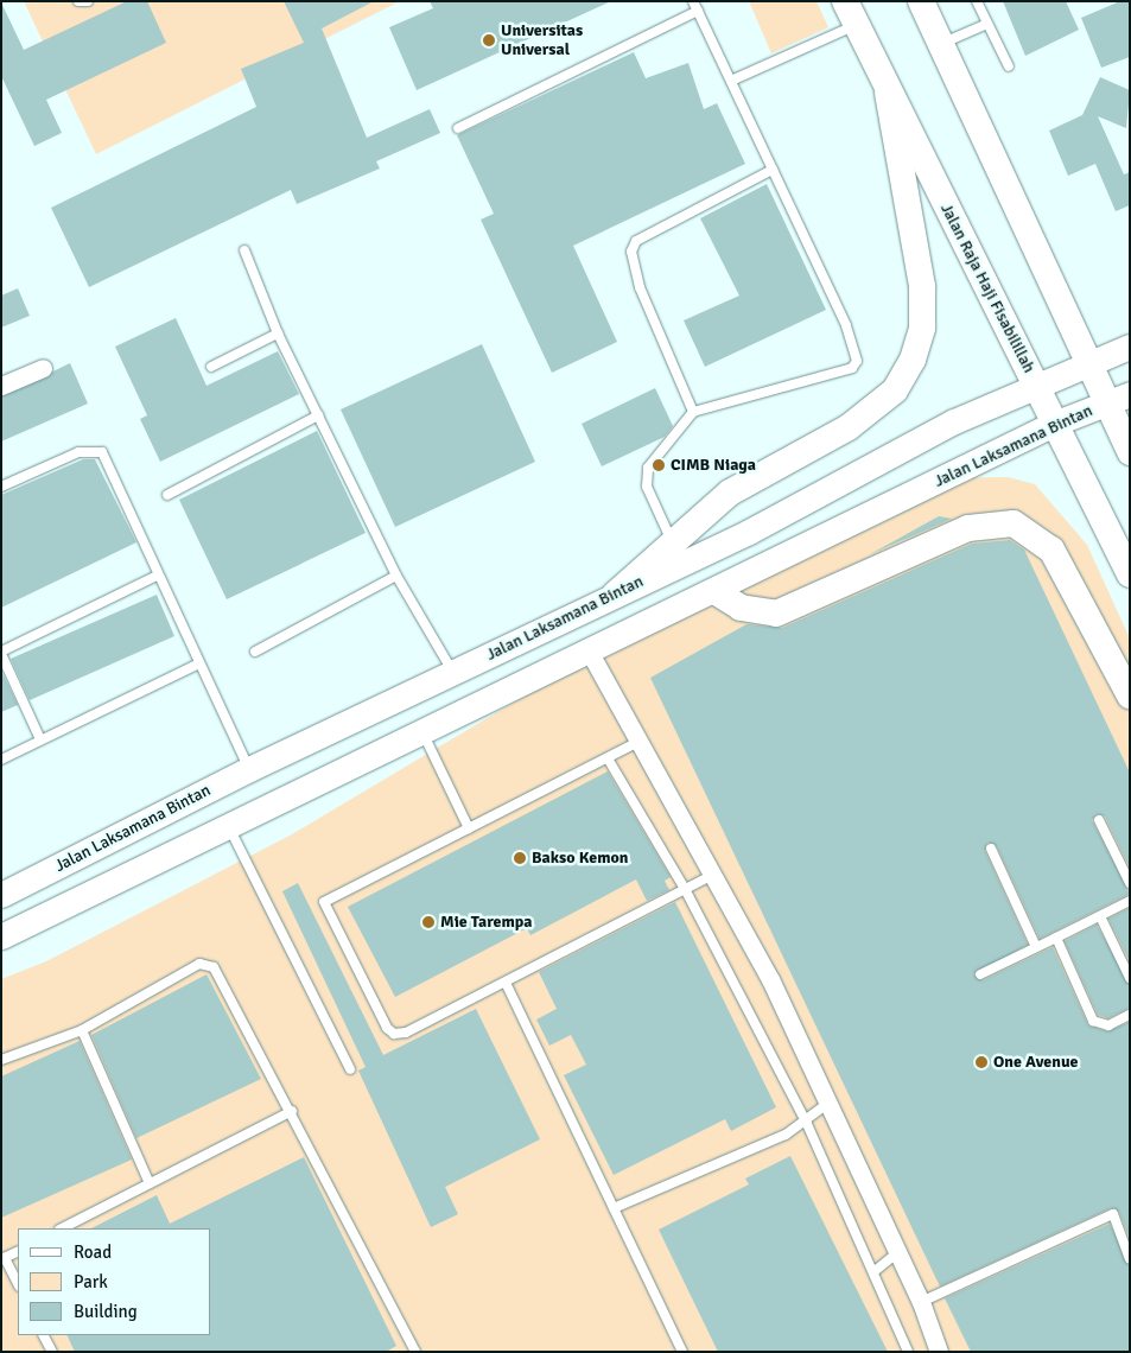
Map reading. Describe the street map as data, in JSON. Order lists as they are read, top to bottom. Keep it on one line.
{"streets":{"main road":["Jalan Raja Haji Fisabilillah","Jalan Laksamana Bintan"]},"crossings":[["Jalan Raja Haji Fisabilillah","Jalan Laksamana Bintan"]],"places":["Universitas Universal","CIMB Niaga","Bakso Kemon","Mie Tarempa","One Avenue"],"legend":["Road","Park","Building"]}
